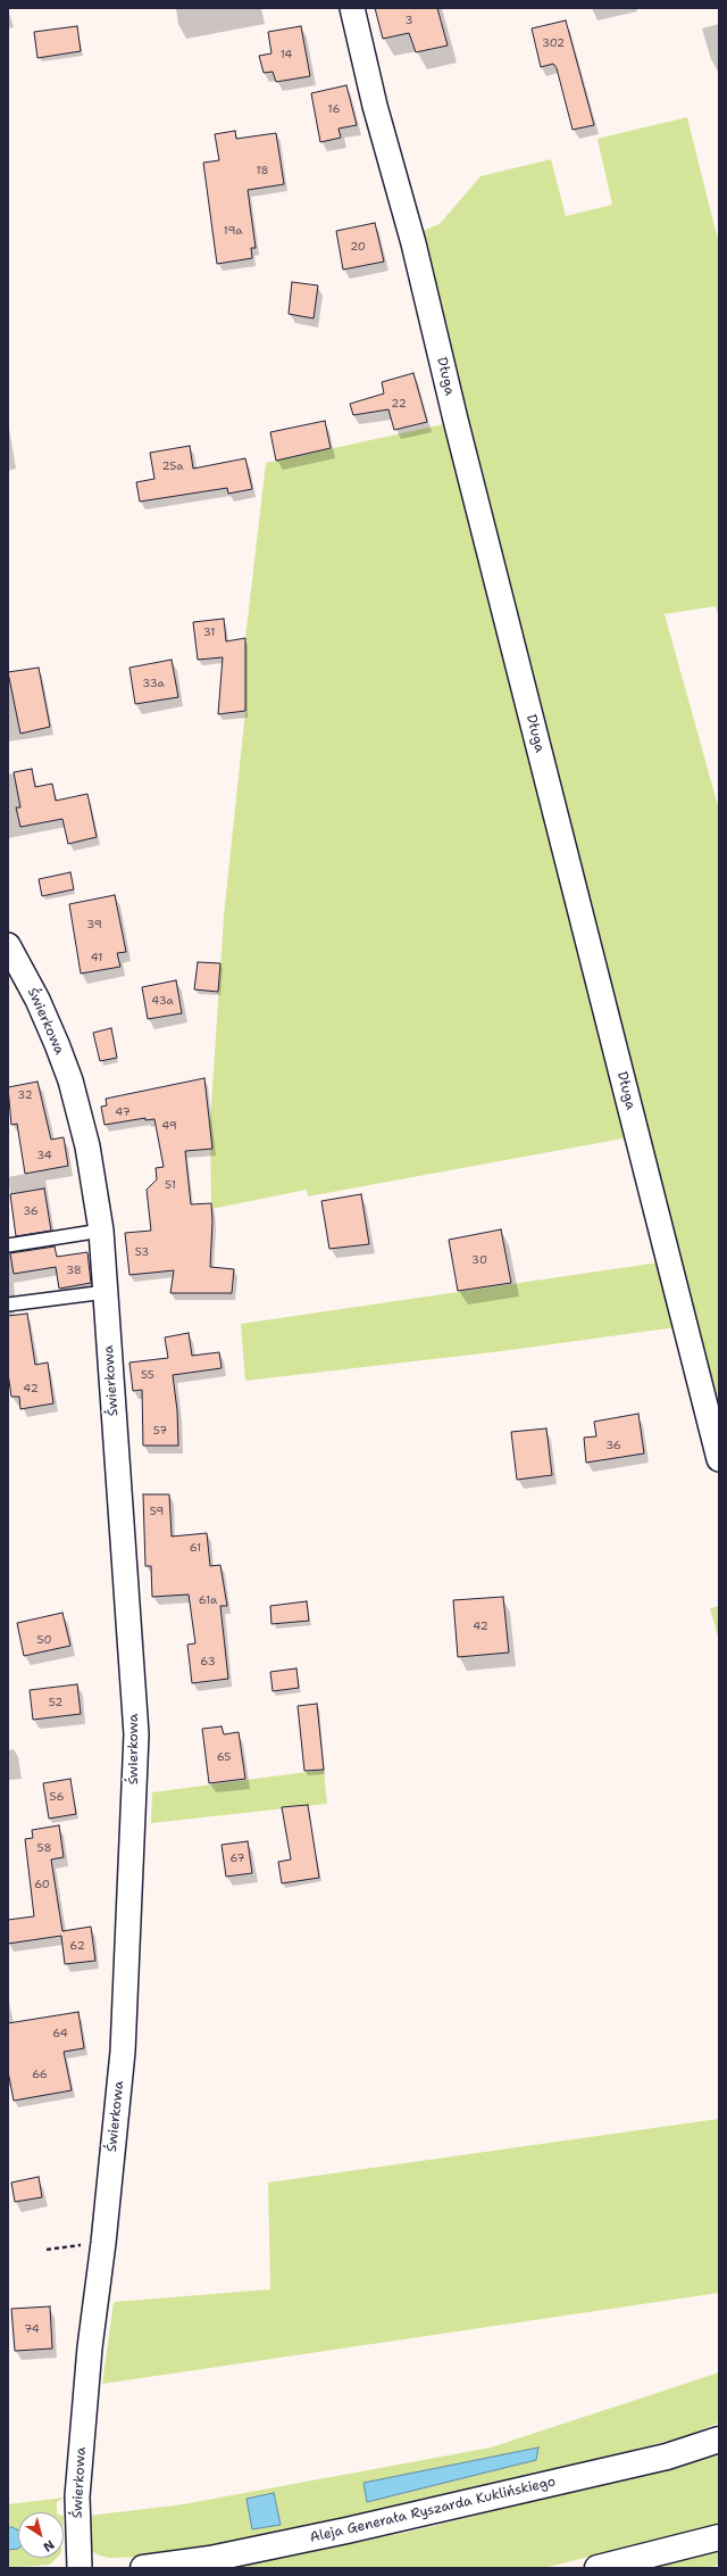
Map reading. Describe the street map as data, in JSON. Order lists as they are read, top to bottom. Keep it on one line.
{"streets":{"street":["Długa","Świerkowa","Aleja Generała Ryszarda Kuklińskiego"]},"house_numbers":["3","302","14","16","18","19a","20","22","25a","31","33a","39","41","43a","32","47","49","34","51","36","53","30","38","55","42","57","36","59","61","61a","42","50","63","52","65","56","58","67","60","62","64","66","74"],"north":"bottom right"}
